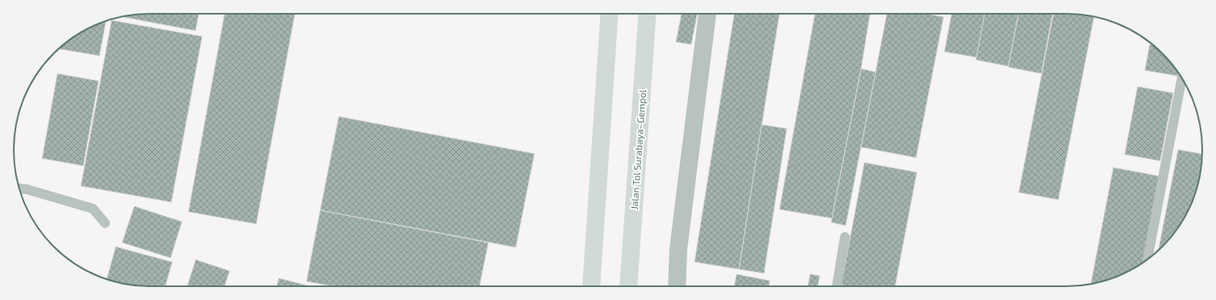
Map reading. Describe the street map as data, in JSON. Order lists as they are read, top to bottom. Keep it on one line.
{"streets":{"highway":["Jalan Tol Surabaya–Gempol"]}}
